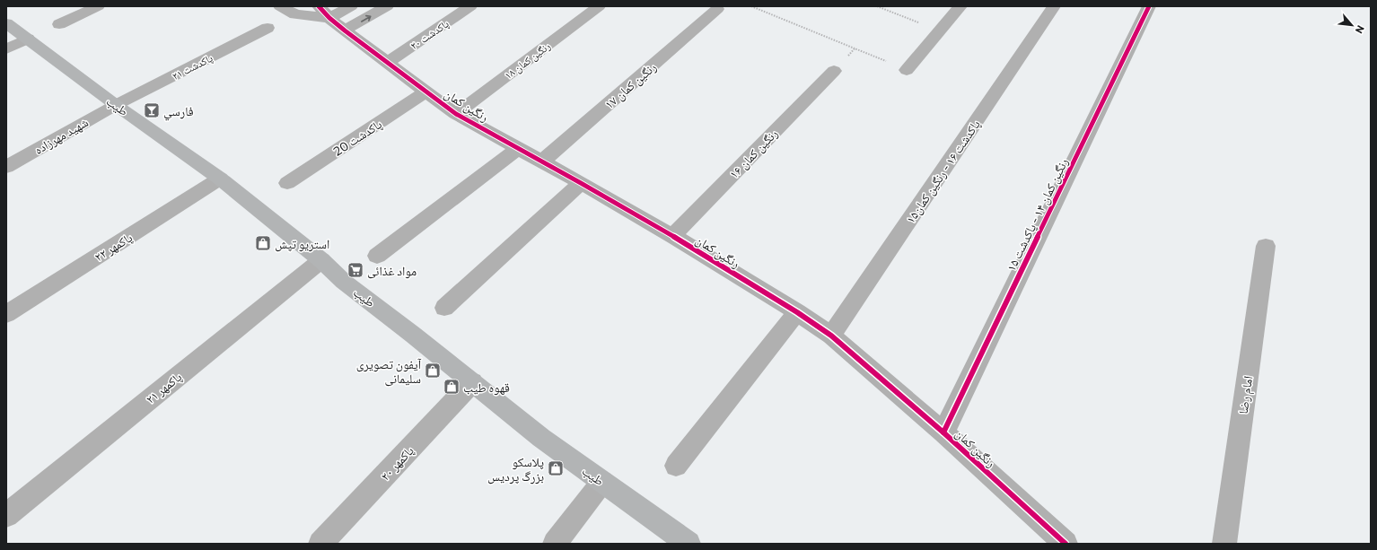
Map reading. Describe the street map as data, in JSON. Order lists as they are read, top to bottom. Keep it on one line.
{"streets":{"main road":["طیب"],"street":["پاکدشت ۲۰","رنگین کمان ۱۸","پاکدشت ۲۱","رنگین کمان ۱۷","رنگین کمان","شهید مهرزاده","پاکدشت 20","رنگین کمان ۱۶","پاکدشت ۱۶ - رنگین کمان۱۵","رنگین کمان ۱۴ - پاکدشت ۱۵","پاکمهر ۲۲","پاکمهر ۲۱","امام رضا","پاکمهر ۲۰"]},"crossings":[["پاکدشت ۲۰","رنگین کمان"],["رنگین کمان ۱۸","رنگین کمان"],["پاکدشت ۲۱","طیب"],["پاکدشت ۲۱","شهید مهرزاده"],["رنگین کمان ۱۷","رنگین کمان"],["رنگین کمان","پاکدشت 20"],["رنگین کمان","رنگین کمان ۱۶"],["رنگین کمان","پاکدشت ۱۶ - رنگین کمان۱۵"],["رنگین کمان","رنگین کمان ۱۴ - پاکدشت ۱۵"],["طیب","شهید مهرزاده"],["طیب","پاکمهر ۲۲"],["طیب","پاکمهر ۲۱"],["طیب","پاکمهر ۲۰"]],"places":{"bar":["فارسي"],"shop":["استریو تپش","آیفون تصویری سلیمانی","قهوه طیب","پلاسکو بزرگ پردیس"],"supermarket":["مواد غذائی"]},"north":"bottom right"}
